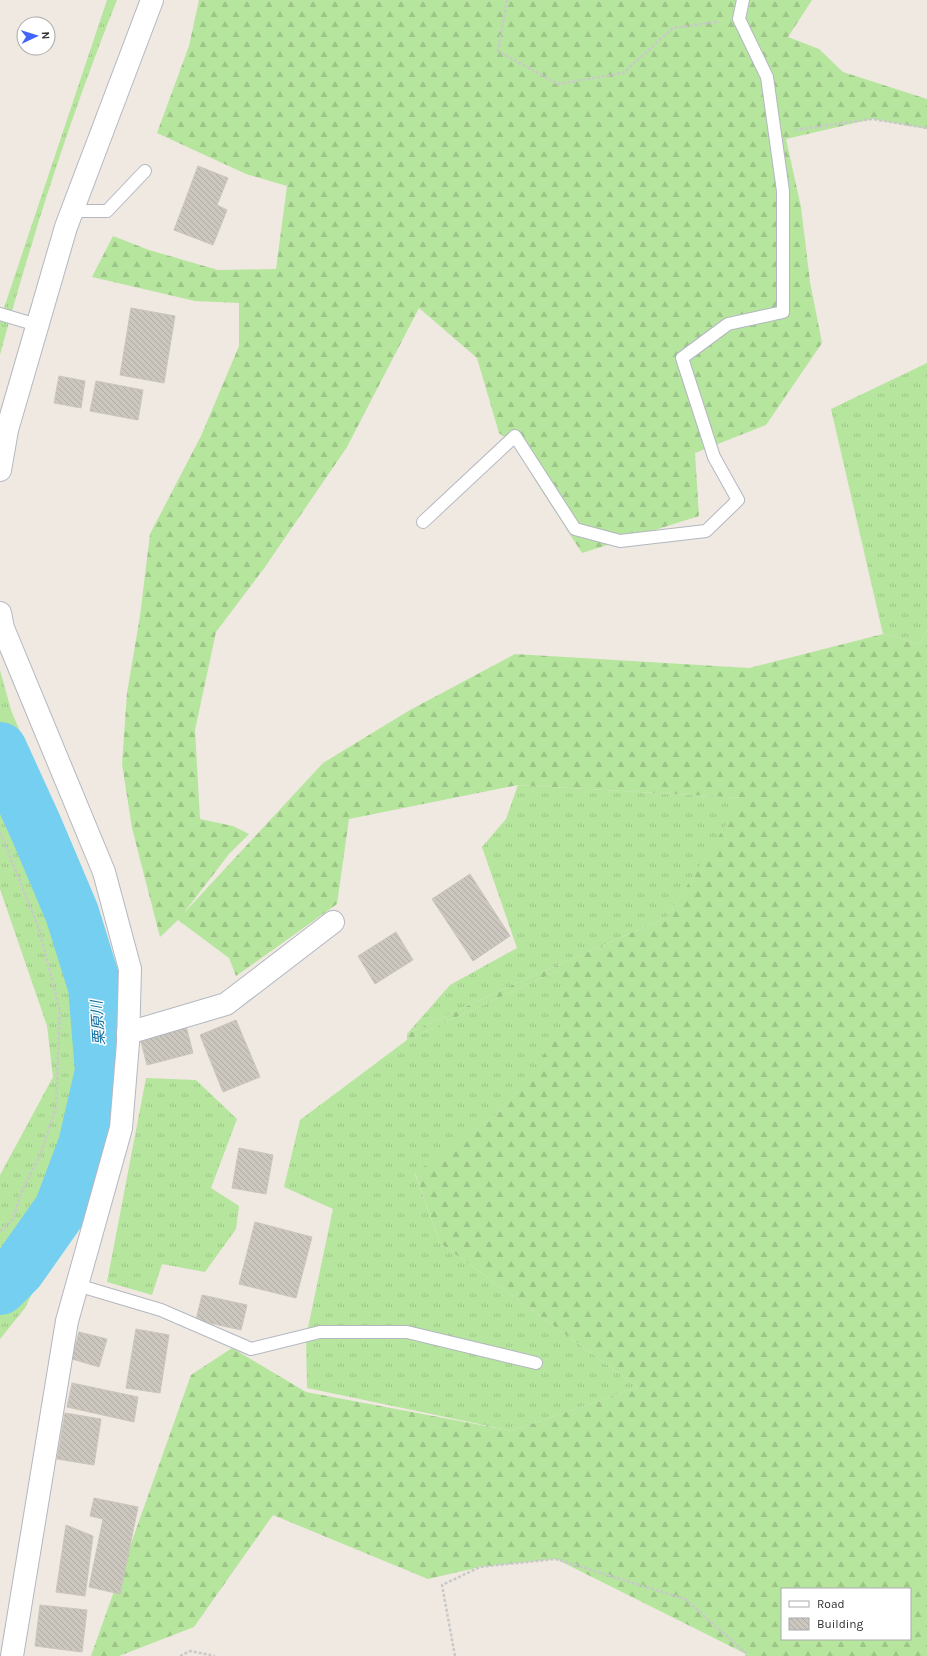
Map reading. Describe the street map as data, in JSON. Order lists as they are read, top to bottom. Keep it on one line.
{"water":["栗原川"],"legend":["Road","Building"],"north":"right"}
